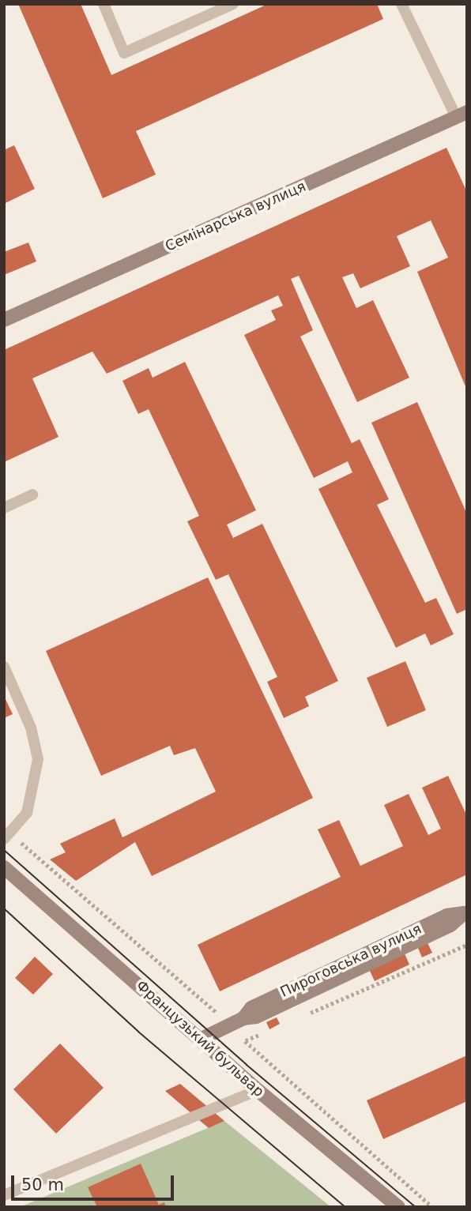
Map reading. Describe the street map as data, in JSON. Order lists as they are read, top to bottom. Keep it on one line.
{"streets":{"street":["Семінарська вулиця","Пироговська вулиця","Французький бульвар"]},"crossings":[["Пироговська вулиця","Французький бульвар"]],"scale_bar":"50 m"}
